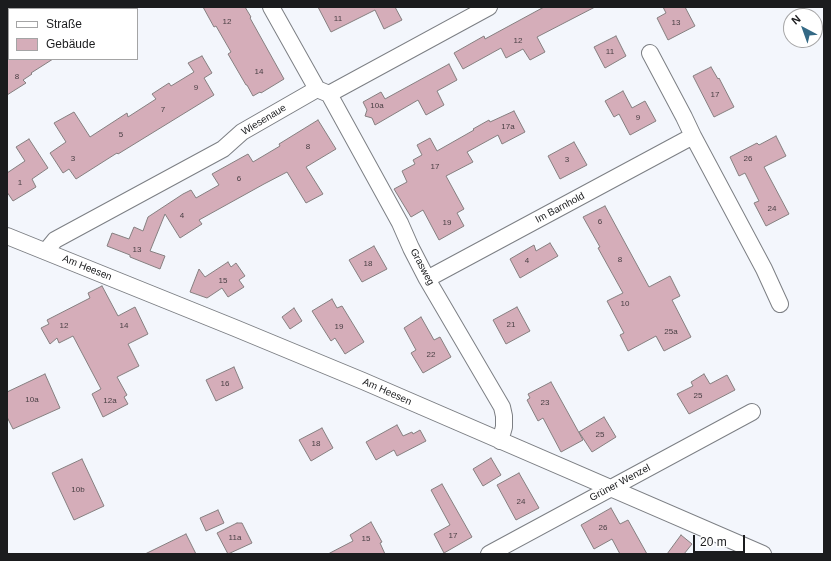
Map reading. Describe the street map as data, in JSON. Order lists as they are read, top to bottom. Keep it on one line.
{"streets":{"street":["Wiesenaue","Im Barnhold","Grasweg","Am Heesen","Grüner Wenzel"]},"crossings":[["Wiesenaue","Grasweg"],["Wiesenaue","Am Heesen"],["Im Barnhold","Grasweg"],["Grasweg","Am Heesen"],["Am Heesen","Grüner Wenzel"]],"house_numbers":["11","12","13","12","11","14","8","9","17","10a","7","9","17a","5","8","3","26","3","17","6","1","24","4","6","19","13","8","4","18","15","10","21","12","14","19","25a","22","16","25","10a","12a","23","25","18","10b","24","26","17","11a","15"],"legend":["Straße","Gebäude"],"scale_bar":"20 m","north":"top left"}
